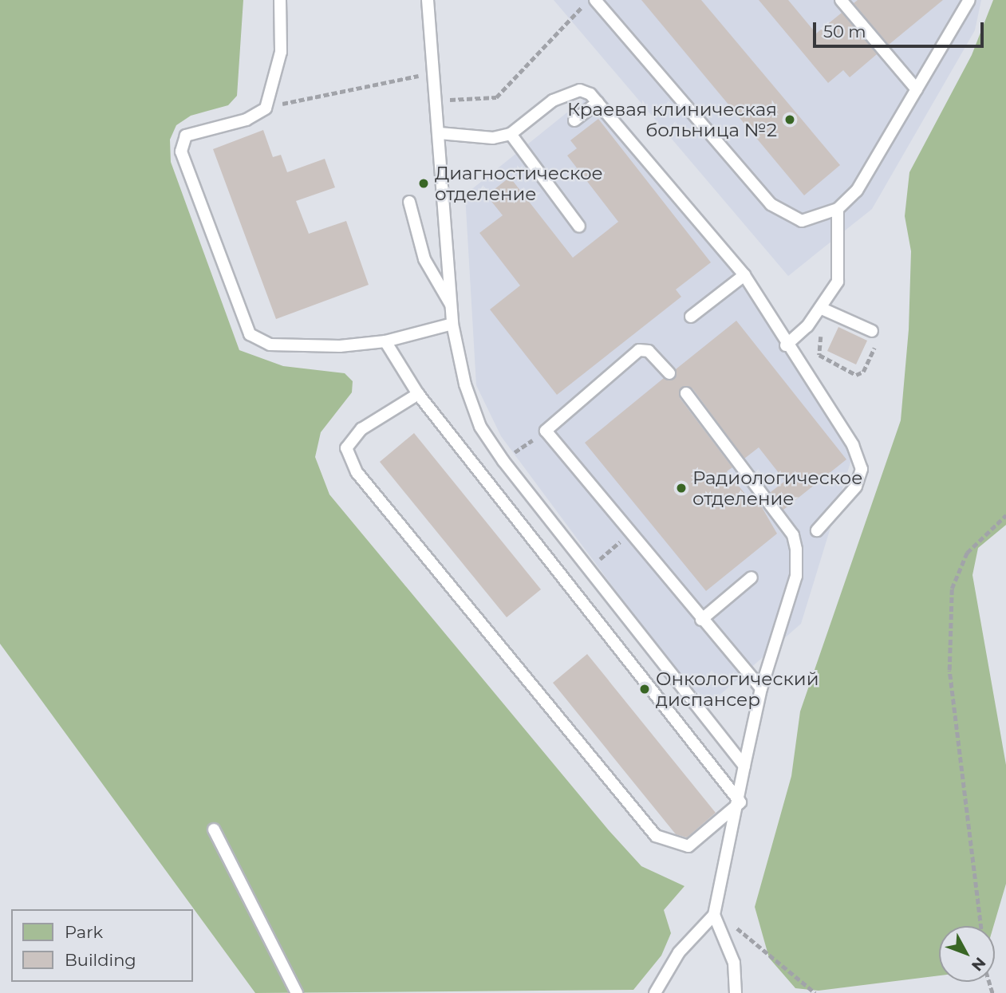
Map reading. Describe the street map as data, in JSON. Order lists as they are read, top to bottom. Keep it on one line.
{"places":["Краевая клиническая больница №2","Диагностическое отделение","Радиологическое отделение","Онкологический диспансер"],"legend":["Park","Building"],"scale_bar":"50 m","north":"bottom right"}
